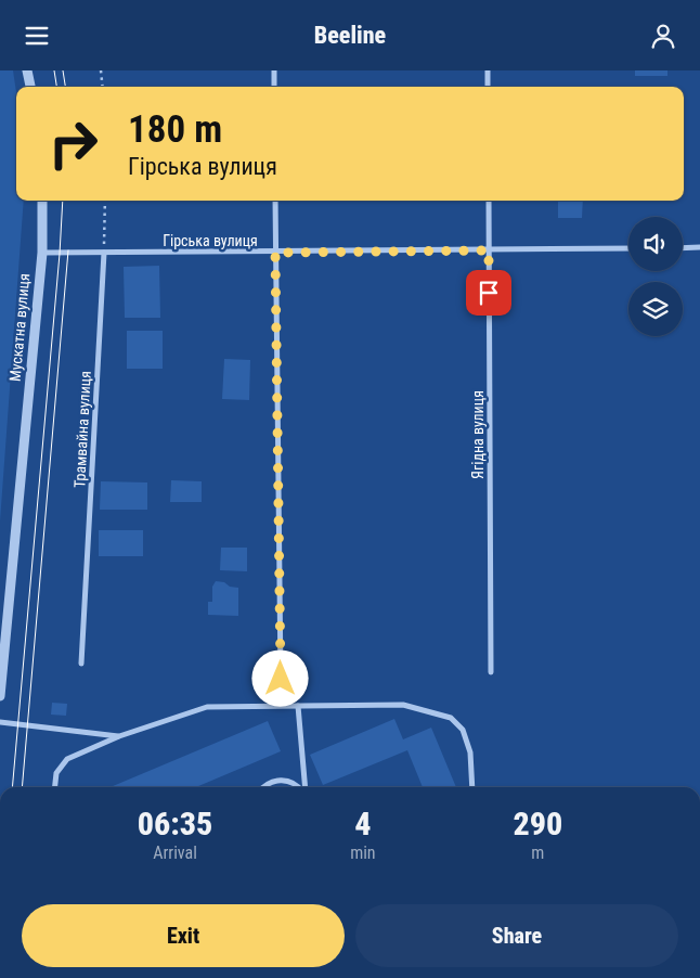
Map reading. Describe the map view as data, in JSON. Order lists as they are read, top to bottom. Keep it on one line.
{"streets":{"street":["Гірська вулиця","Мускатна вулиця","Трамвайна вулиця","Ягідна вулиця"]},"crossings":[["Гірська вулиця","Мускатна вулиця"],["Гірська вулиця","Трамвайна вулиця"],["Гірська вулиця","Ягідна вулиця"]],"page":{"header":"Beeline","turn":["180 m","Гірська вулиця"],"eta":["06:35","Arrival","4","min","290","m"],"buttons":["Exit","Share"]}}
